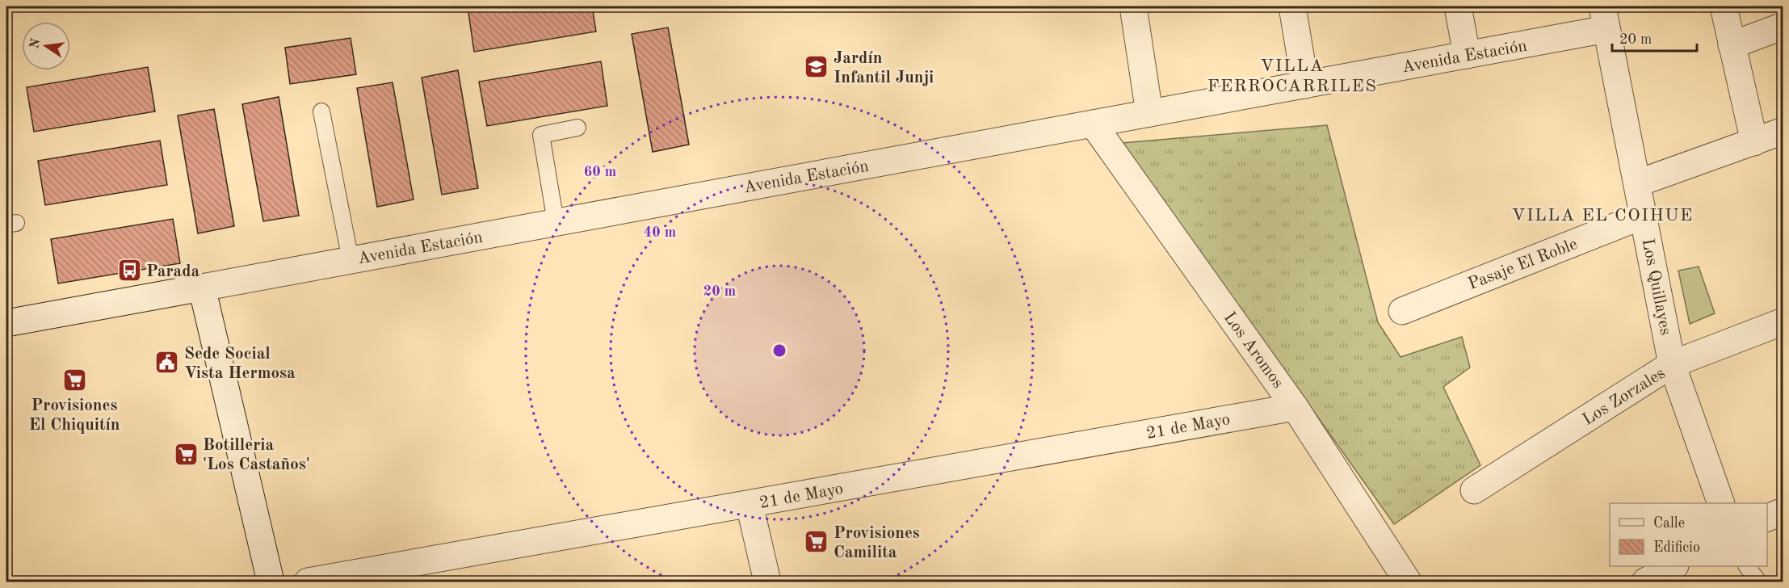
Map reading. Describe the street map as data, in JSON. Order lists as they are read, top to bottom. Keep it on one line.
{"streets":{"street":["Avenida Estación","Pasaje El Roble","Los Quillayes","Los Aromos","Los Zorzales","21 de Mayo"]},"crossings":[["Avenida Estación","Los Quillayes"],["Avenida Estación","Los Aromos"],["Pasaje El Roble","Los Quillayes"],["Los Quillayes","Los Zorzales"],["Los Aromos","21 de Mayo"]],"districts":["VILLA FERROCARRILES","VILLA EL COIHUE"],"places":{"school or university":["Jardín Infantil Junji"],"bus stop":["Parada"],"public building":["Sede Social Vista Hermosa"],"supermarket":["Provisiones El Chiquitín","Botilleria 'Los Castaños'","Provisiones Camilita"]},"legend":["Calle","Edificio"],"scale_bar":"20 m","north":"left","rings":["60 m","40 m","20 m"]}
